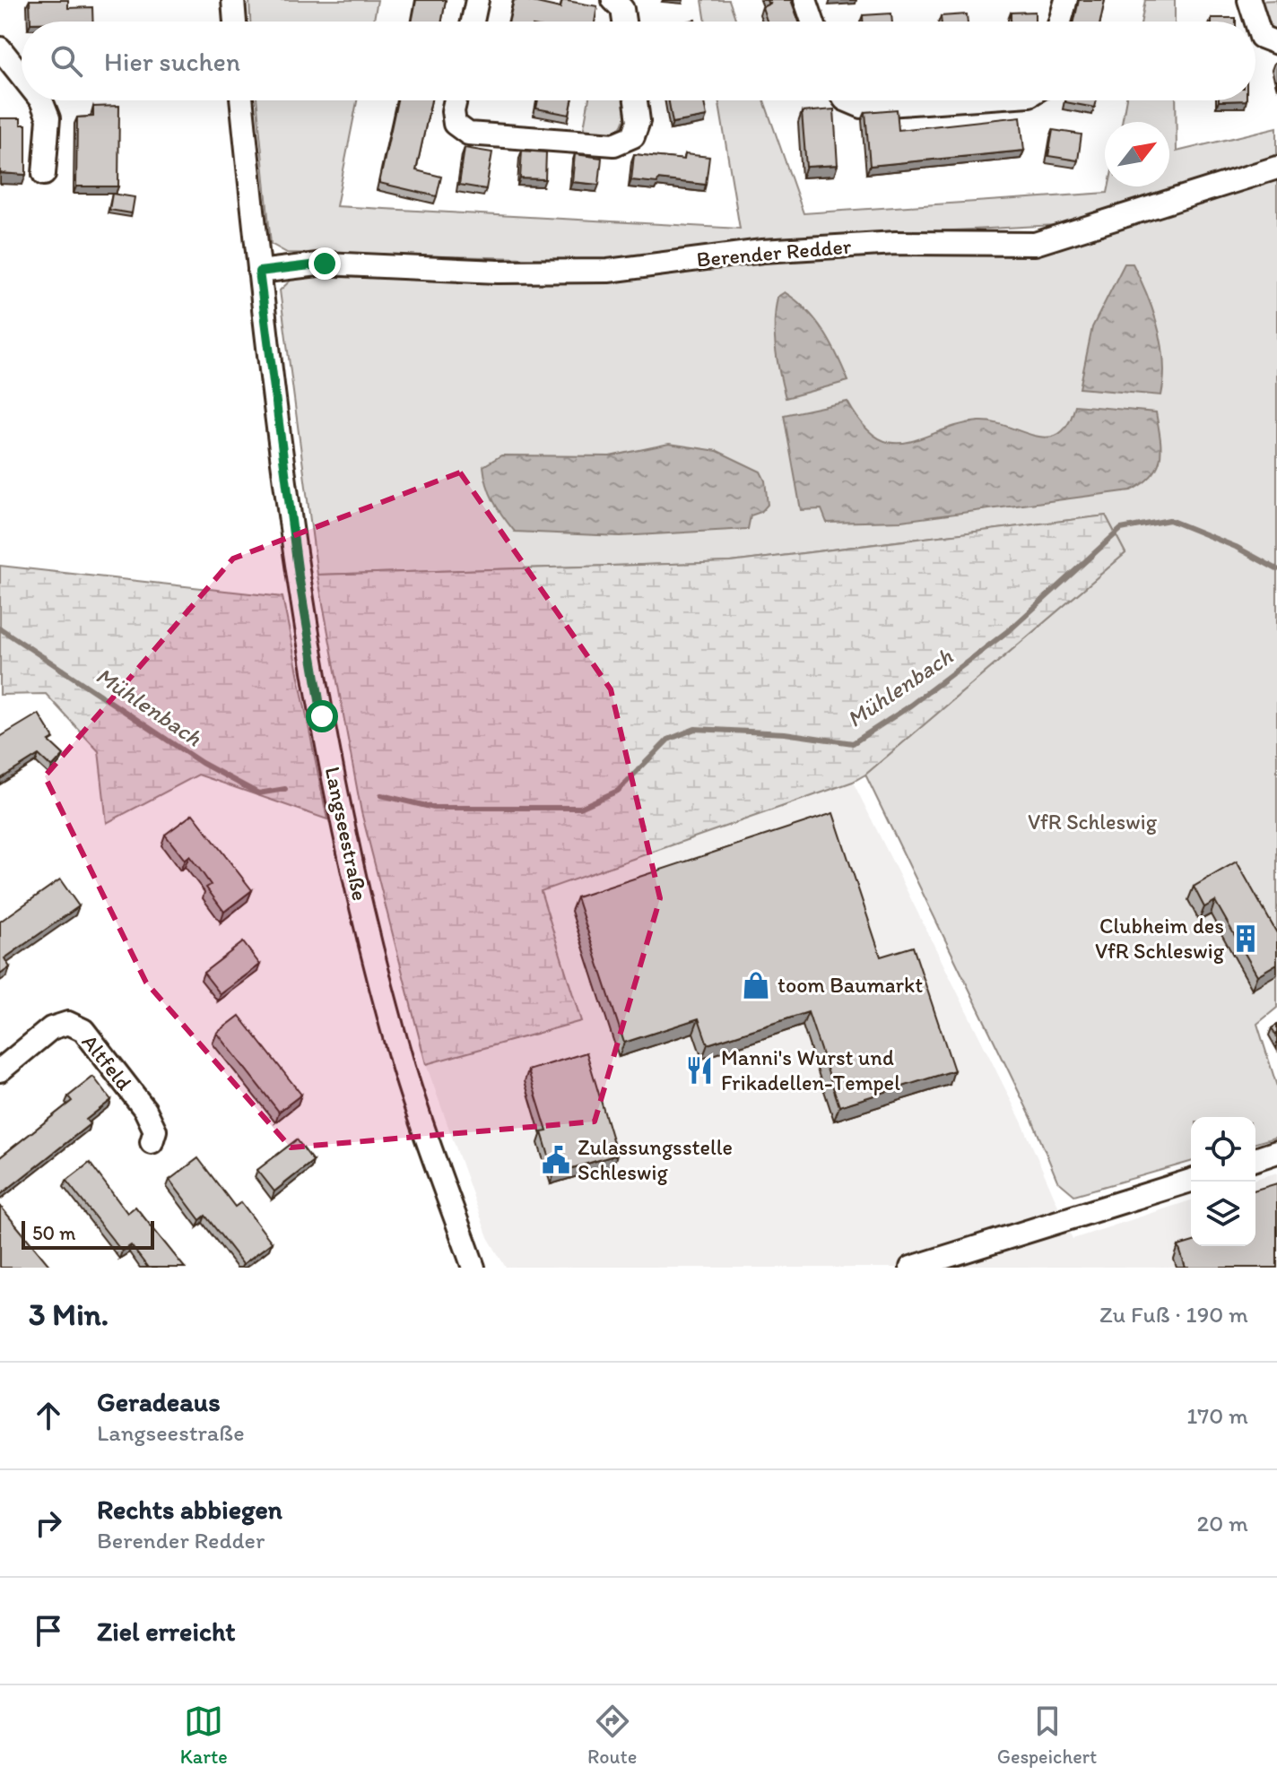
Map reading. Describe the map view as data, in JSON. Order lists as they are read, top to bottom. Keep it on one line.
{"streets":{"street":["Berender Redder","Langseestraße","Altfeld"]},"crossings":[["Berender Redder","Langseestraße"]],"water":["Mühlenbach"],"parks":["VfR Schleswig"],"places":{"building":["Clubheim des VfR Schleswig"],"shop":["toom Baumarkt"],"restaurant":["Manni's Wurst und Frikadellen-Tempel"],"public building":["Zulassungsstelle Schleswig"]},"scale_bar":"50 m","north":"top right","page":{"search":"Hier suchen","scale":"50 m","heading":["3 Min.","Zu Fuß · 190 m"],"list":[["Geradeaus","Langseestraße","170 m"],["Rechts abbiegen","Berender Redder","20 m"],"Ziel erreicht"],"nav":["Karte","Route","Gespeichert"]}}
